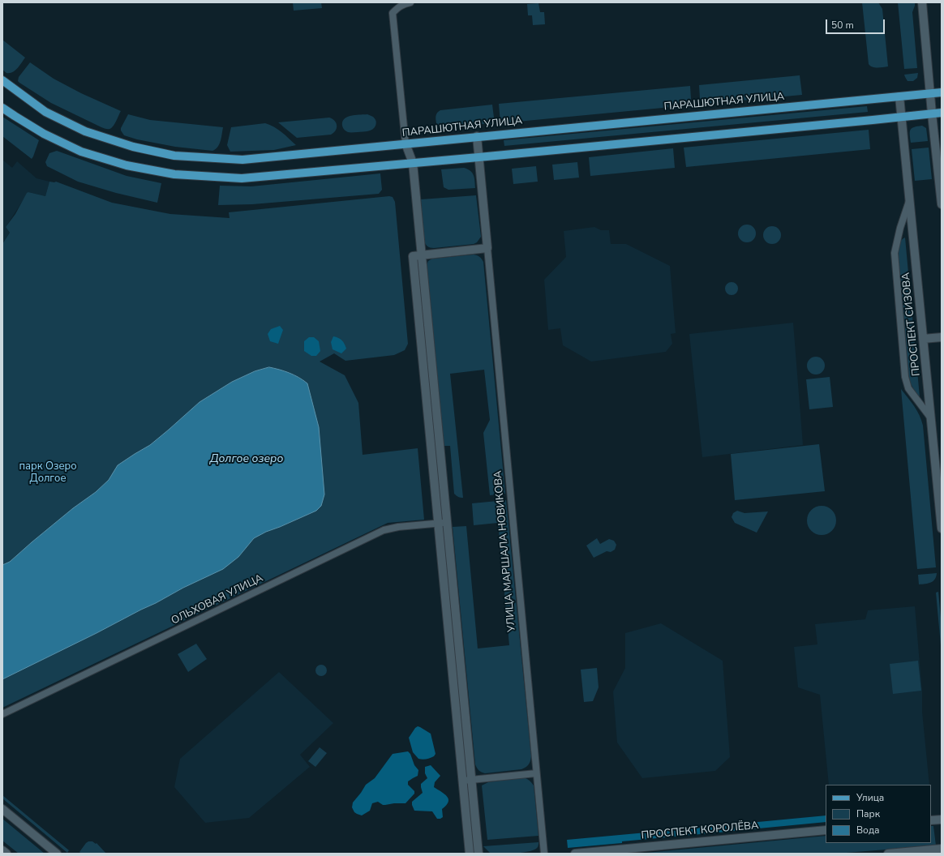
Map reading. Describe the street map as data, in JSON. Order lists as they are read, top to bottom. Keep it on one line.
{"streets":{"main road":["ПАРАШЮТНАЯ УЛИЦА"],"street":["ПРОСПЕКТ СИЗОВА","УЛИЦА МАРШАЛА НОВИКОВА","ОЛЬХОВАЯ УЛИЦА","ПРОСПЕКТ КОРОЛЁВА"]},"crossings":[["ПАРАШЮТНАЯ УЛИЦА","ПРОСПЕКТ СИЗОВА"],["ПАРАШЮТНАЯ УЛИЦА","УЛИЦА МАРШАЛА НОВИКОВА"]],"water":["Долгое озеро"],"parks":["парк Озеро Долгое"],"legend":["Улица","Парк","Вода"],"scale_bar":"50 m"}
